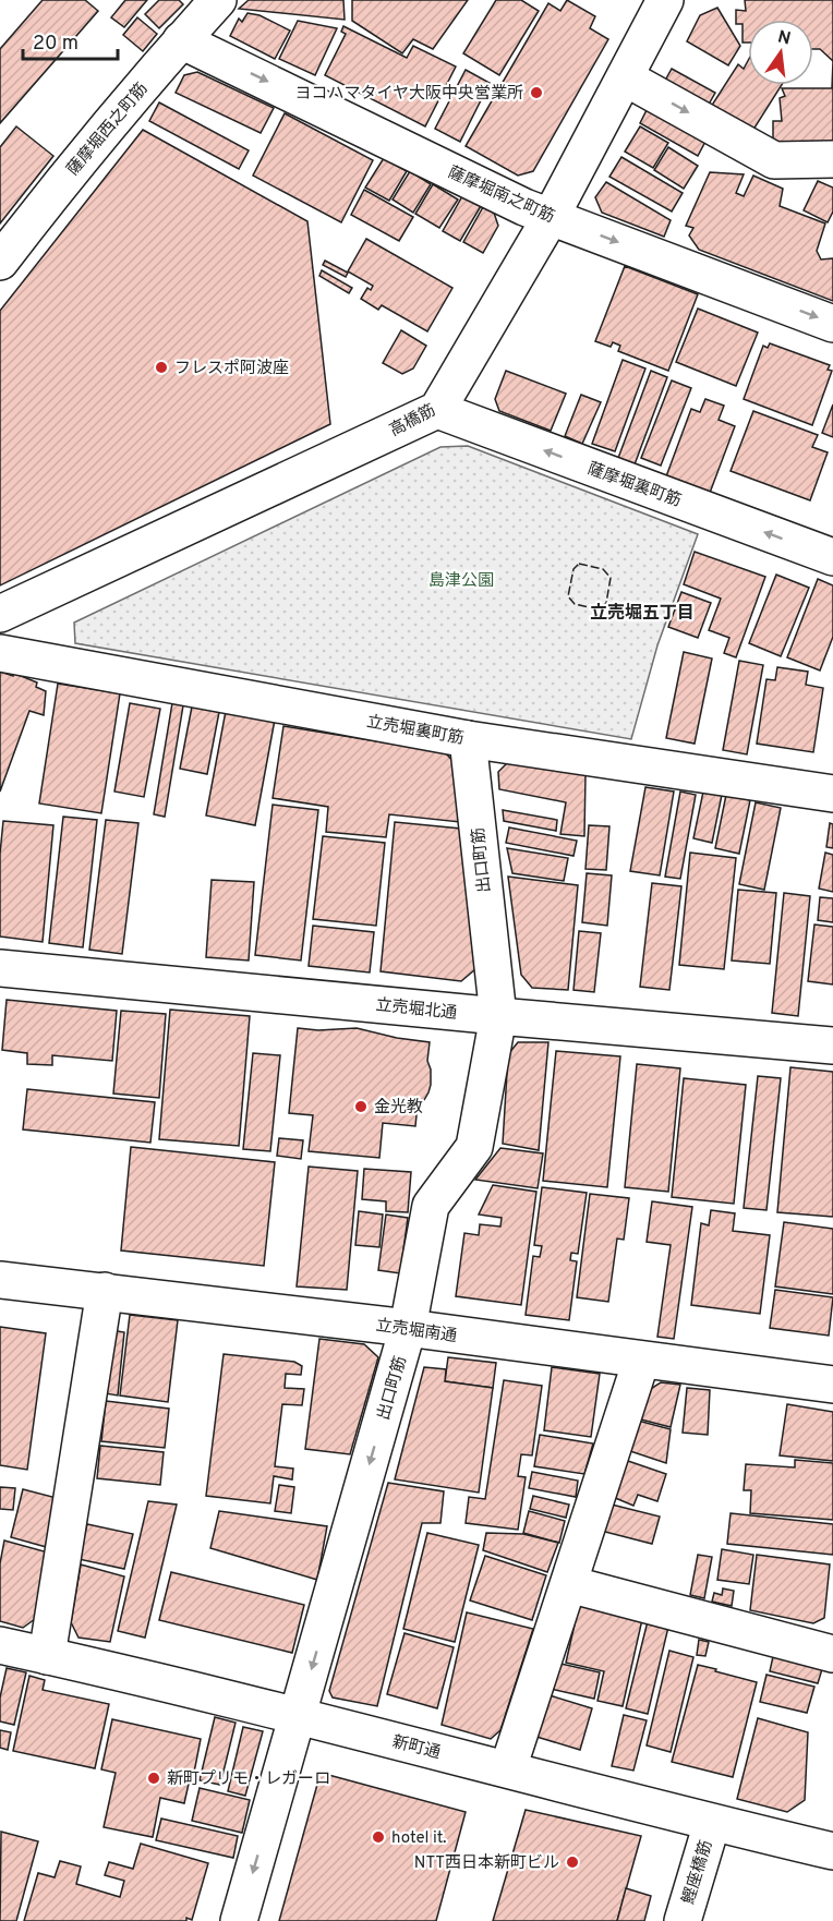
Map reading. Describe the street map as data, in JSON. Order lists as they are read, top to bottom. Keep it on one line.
{"streets":{"street":["薩摩堀西之町筋","薩摩堀南之町筋","高橋筋","薩摩堀裏町筋","立売堀裏町筋","出口町筋","立売堀北通","立売堀南通","新町通","鰹座橋筋"]},"crossings":[["薩摩堀西之町筋","薩摩堀南之町筋"],["薩摩堀南之町筋","高橋筋"],["高橋筋","薩摩堀裏町筋"],["立売堀裏町筋","出口町筋"],["出口町筋","立売堀北通"],["出口町筋","立売堀南通"],["出口町筋","新町通"],["新町通","鰹座橋筋"]],"one_way":["薩摩堀裏町筋"],"districts":["立売堀五丁目"],"parks":["島津公園"],"places":["ヨコハマタイヤ大阪中央営業所","フレスポ阿波座","金光教","新町プリモ・レガーロ","hotel it.","NTT西日本新町ビル"],"scale_bar":"20 m","north":"top"}
